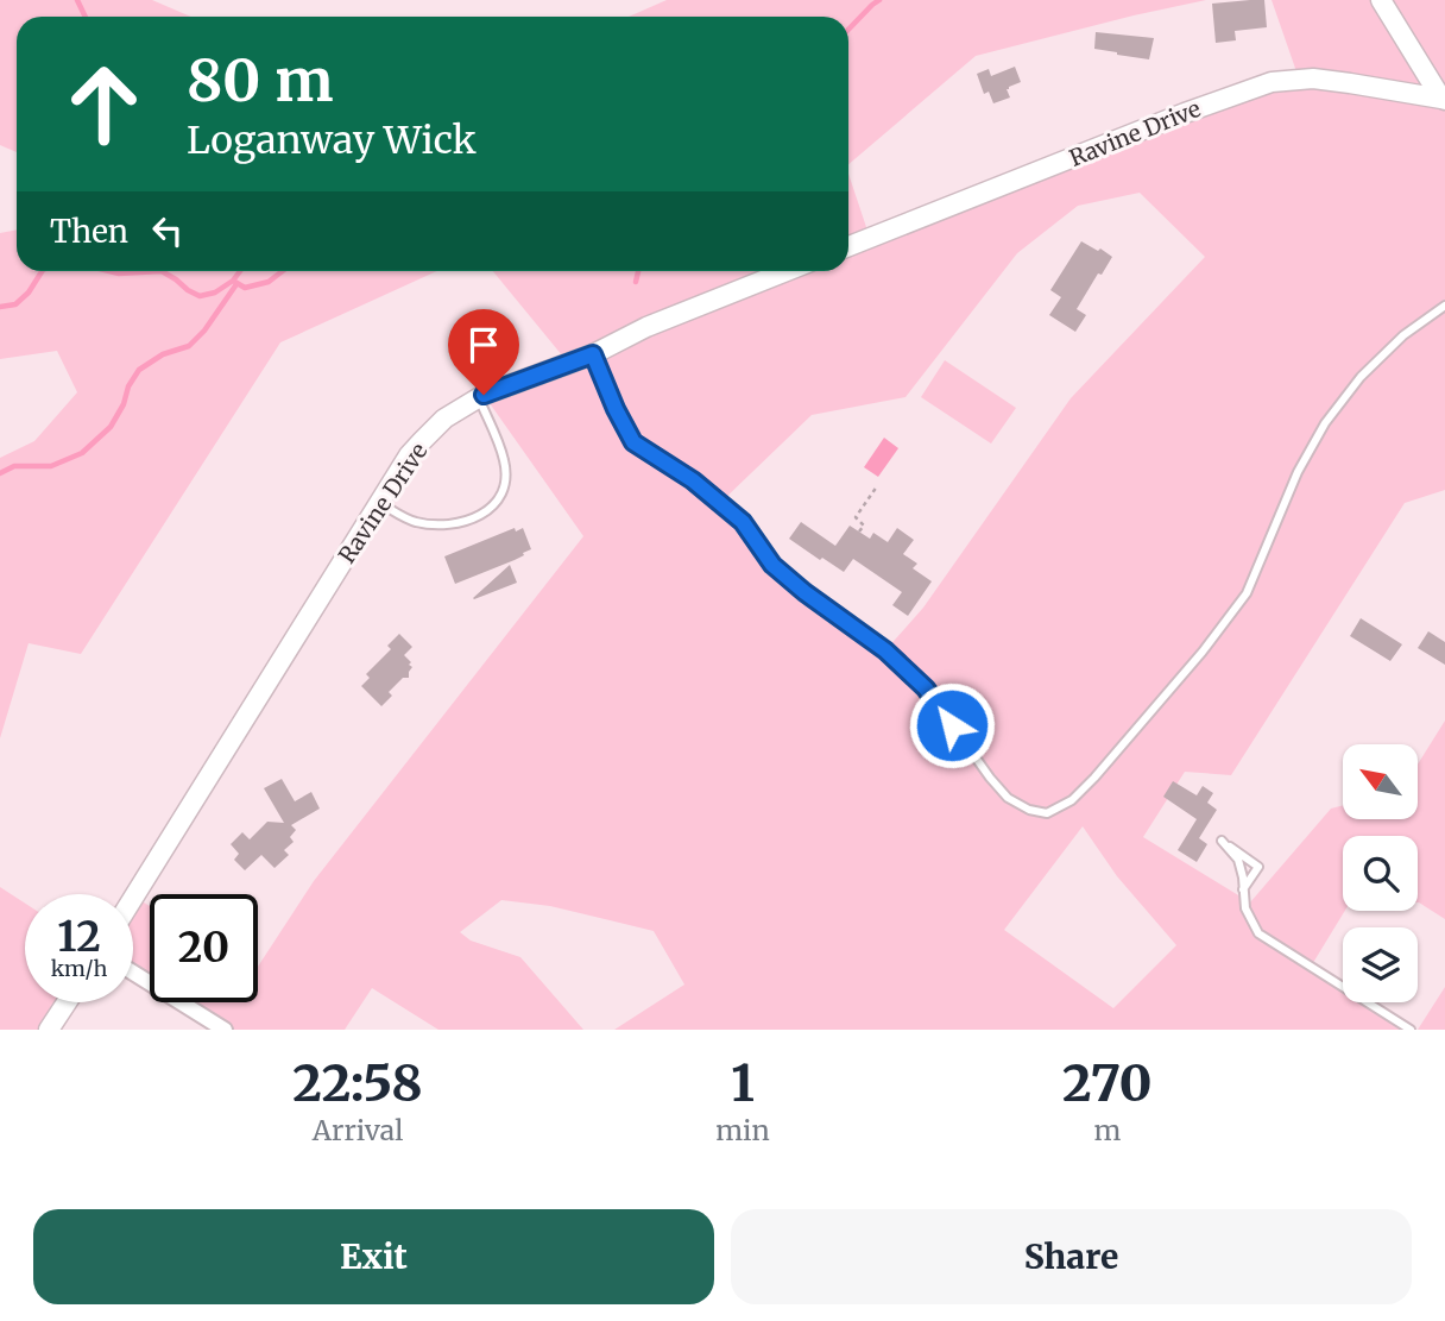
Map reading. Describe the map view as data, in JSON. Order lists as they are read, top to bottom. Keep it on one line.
{"streets":{"street":["Ravine Drive"]},"north":"top left","page":{"turn":["80 m","Loganway Wick"],"then":"Then","speed":"12 km/h","limit":"20","eta":["22:58","Arrival","1","min","270","m"],"buttons":["Exit","Share"]}}
